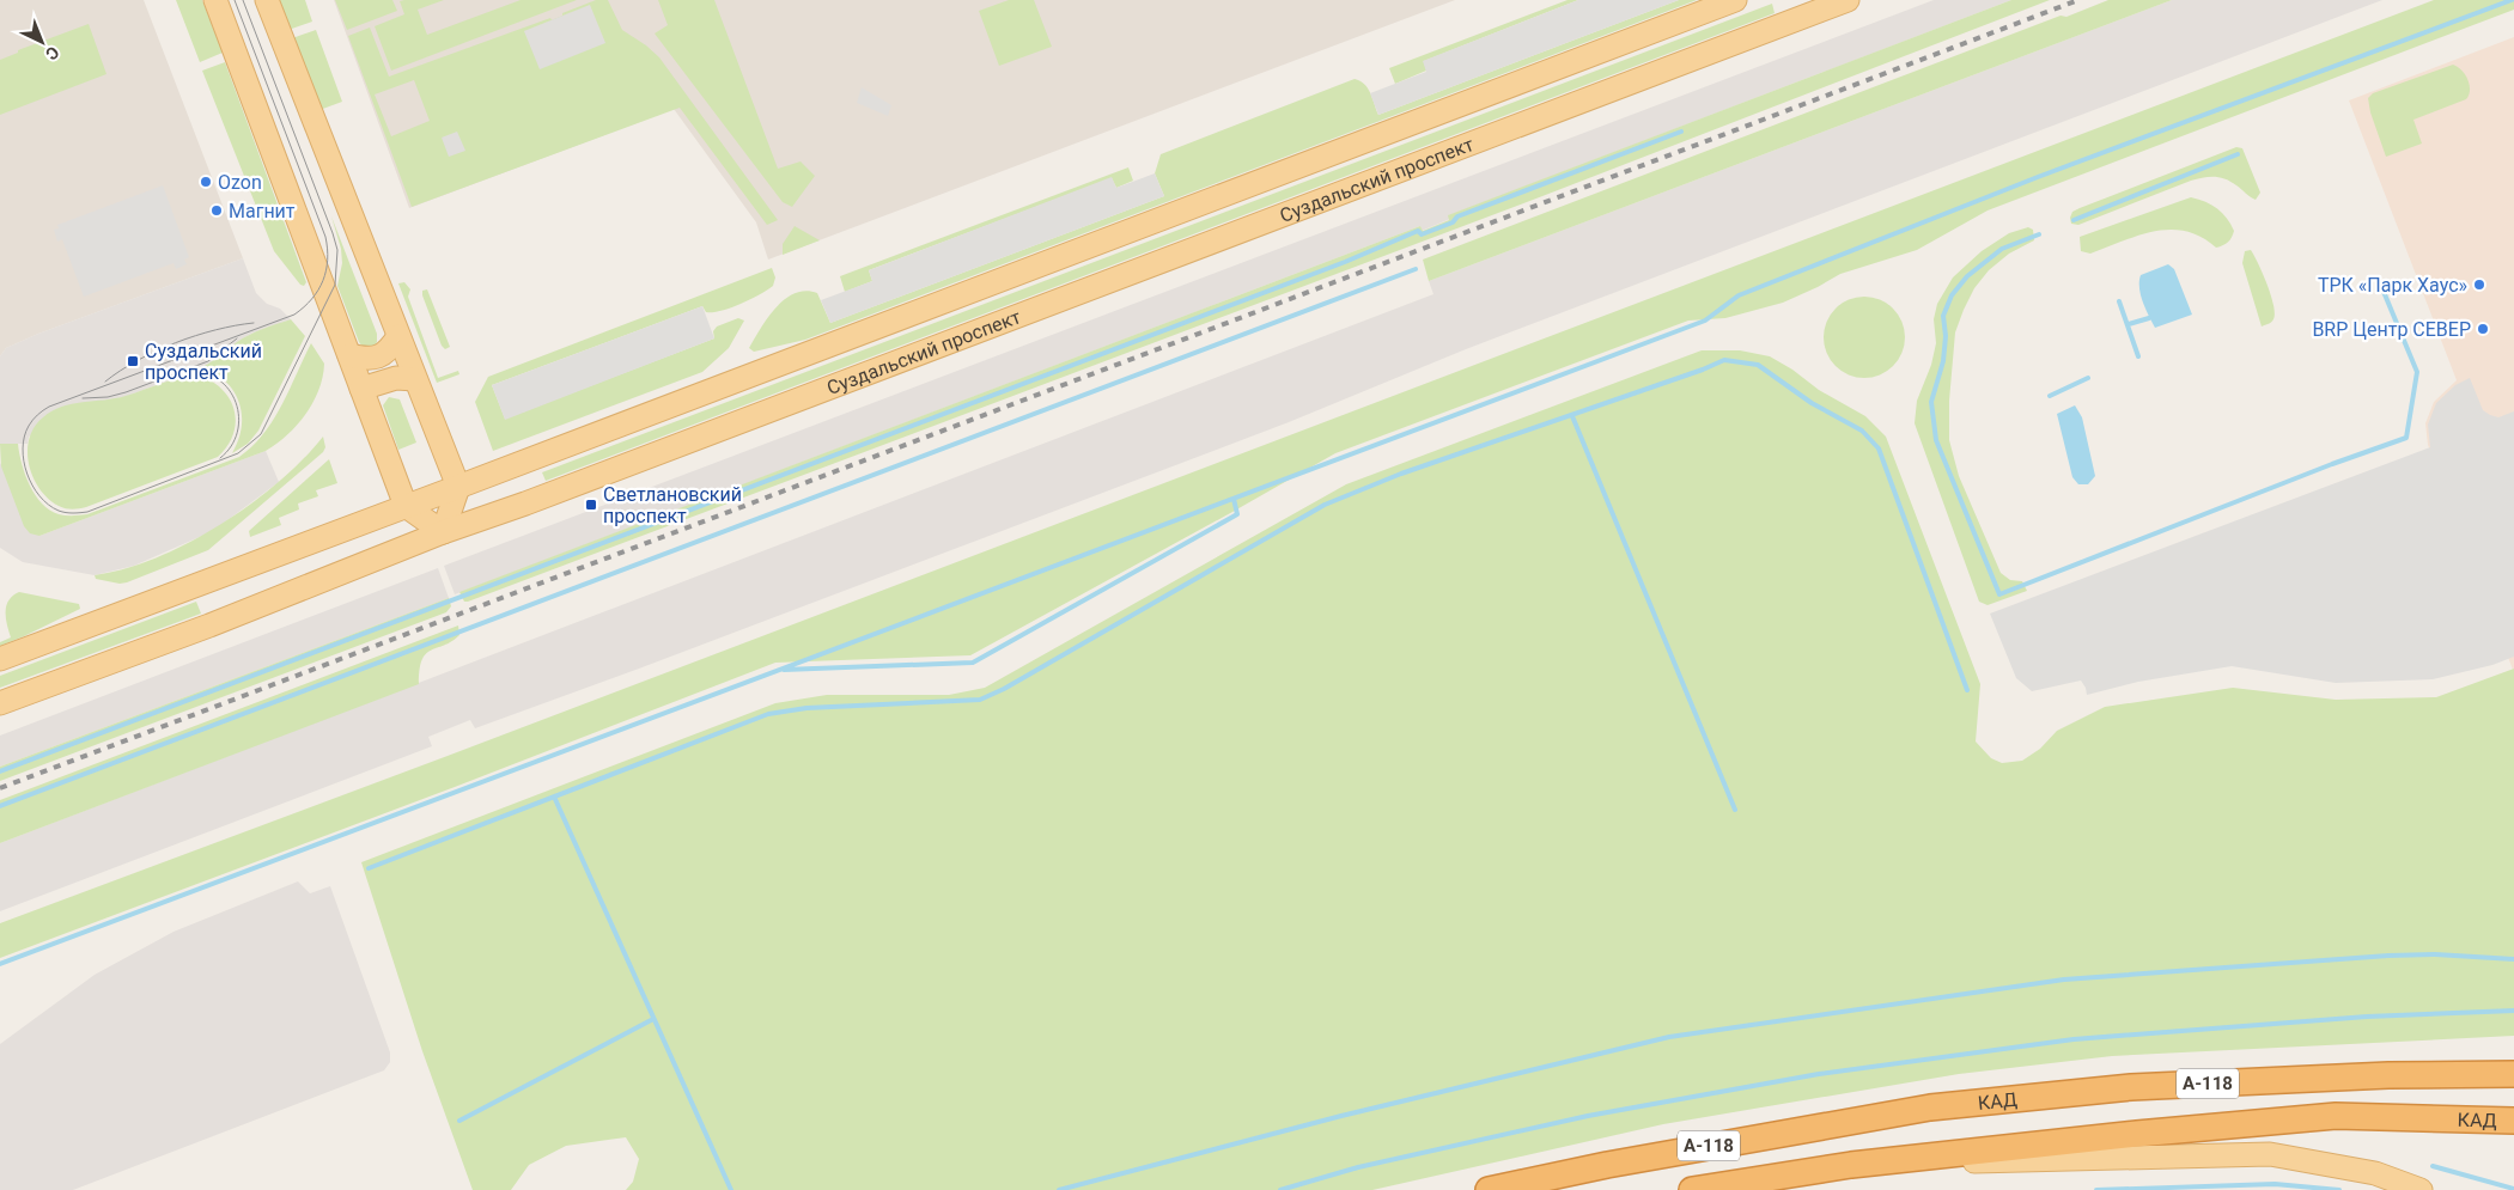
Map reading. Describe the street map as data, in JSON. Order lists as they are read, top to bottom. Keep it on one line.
{"streets":{"highway":["А-118","КАД"],"main road":["Суздальский проспект"]},"places":{"other":["Ozon","Магнит","ТРК «Парк Хаус»","BRP Центр СЕВЕР"],"transit":["Суздальский проспект","Светлановский проспект"]},"north":"bottom right"}
